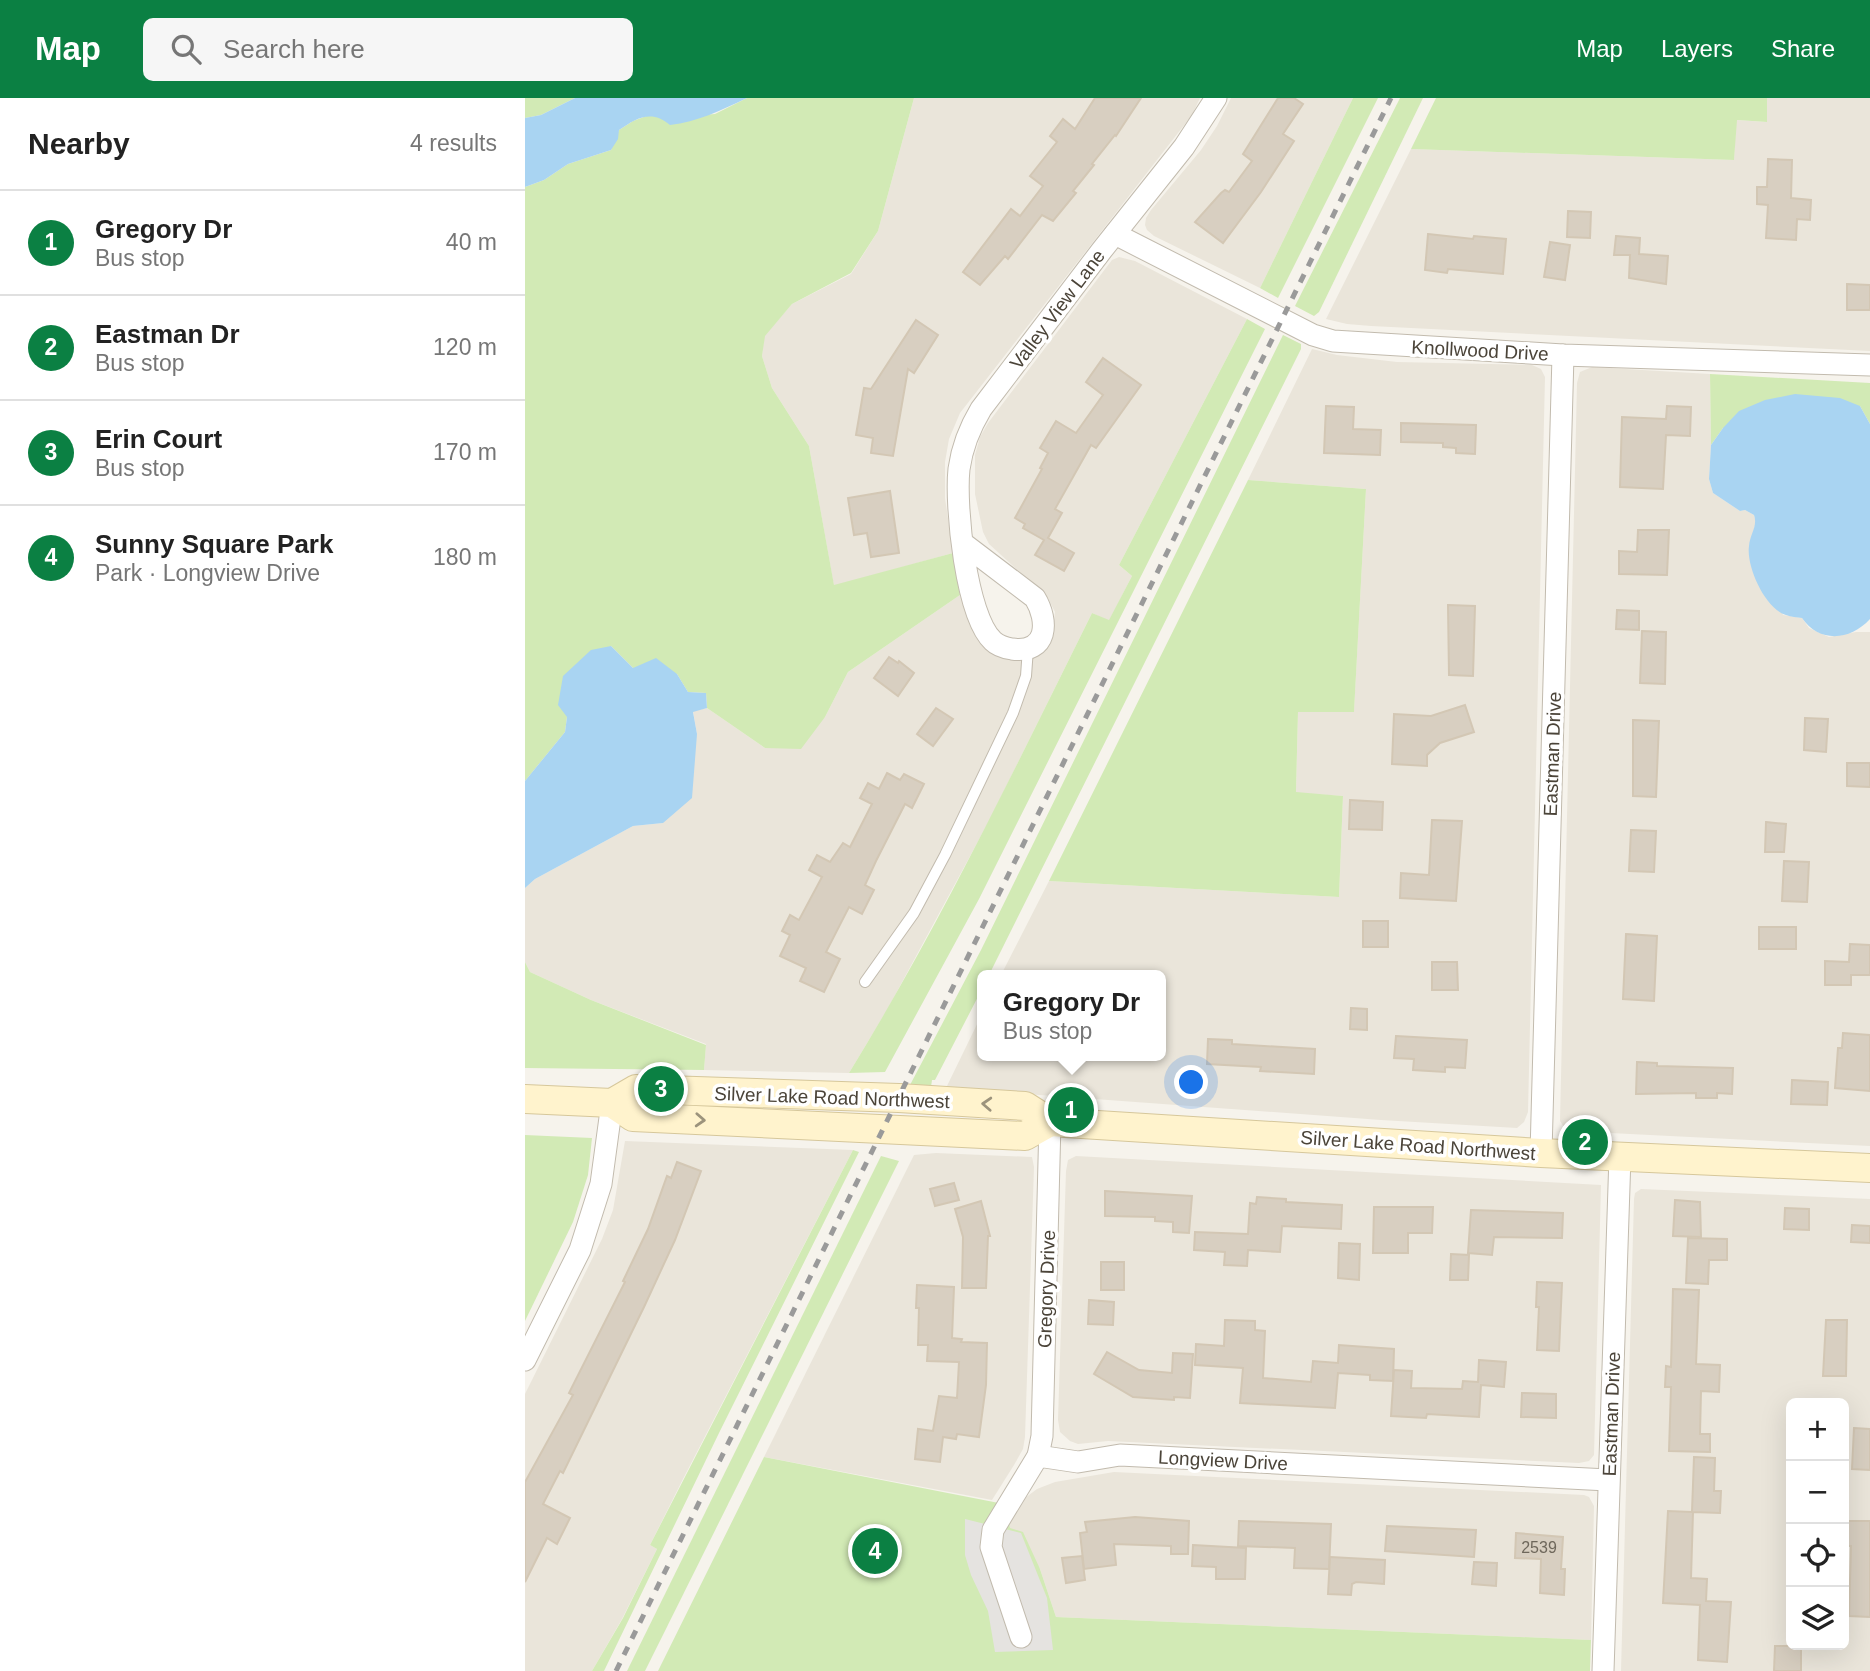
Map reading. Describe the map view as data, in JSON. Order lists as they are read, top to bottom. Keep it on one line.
{"streets":{"main road":["Silver Lake Road Northwest"],"street":["Valley View Lane","Knollwood Drive","Eastman Drive","Gregory Drive","Longview Drive"]},"crossings":[["Valley View Lane","Knollwood Drive"],["Knollwood Drive","Eastman Drive"],["Eastman Drive","Silver Lake Road Northwest"],["Eastman Drive","Longview Drive"],["Silver Lake Road Northwest","Gregory Drive"],["Gregory Drive","Longview Drive"]],"house_numbers":["2539"],"page":{"header":"Map","search":"Search here","nav":["Map","Layers","Share"],"heading":["Nearby","4 results"],"list":[{"mark":"1","name":"Gregory Dr","note":"Bus stop","value":"40 m"},{"mark":"2","name":"Eastman Dr","note":"Bus stop","value":"120 m"},{"mark":"3","name":"Erin Court","note":"Bus stop","value":"170 m"},{"mark":"4","name":"Sunny Square Park","note":"Park · Longview Drive","value":"180 m"}],"popup":["Gregory Dr","Bus stop"],"pins":["3","1","2","4"],"map_buttons":["+","−"]}}
